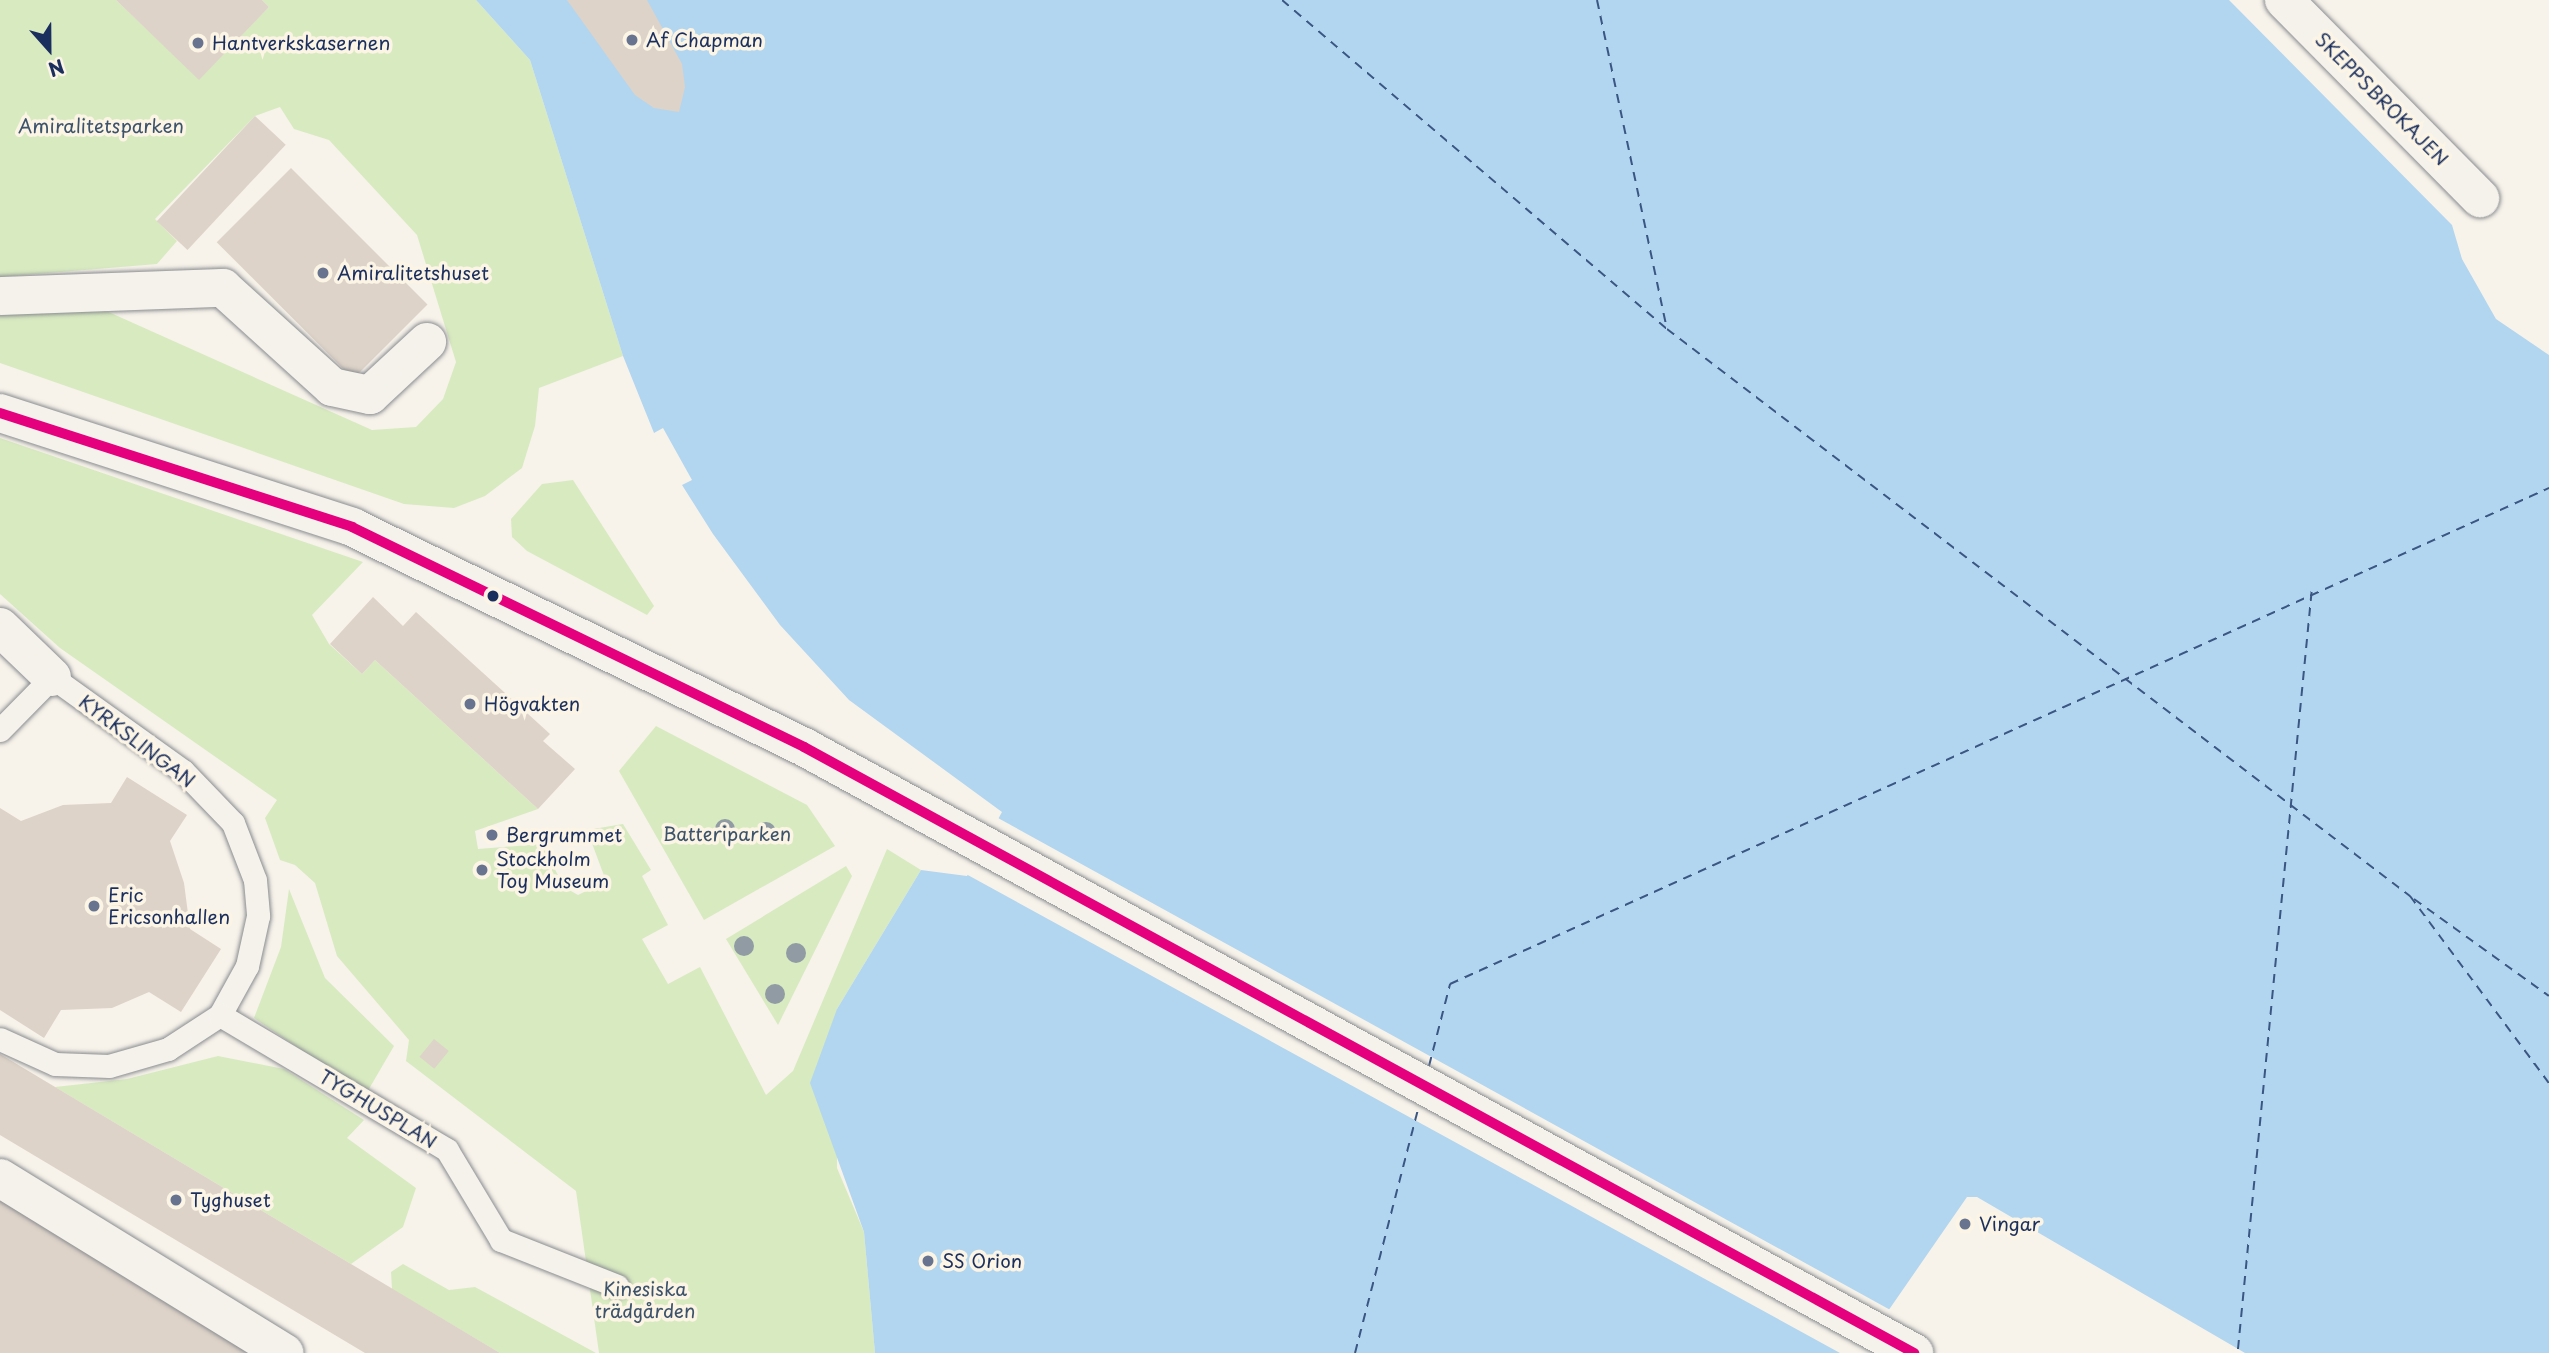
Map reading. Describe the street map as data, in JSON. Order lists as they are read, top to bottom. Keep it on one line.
{"streets":{"street":["SKEPPSBROKAJEN","KYRKSLINGAN"],"lane":["TYGHUSPLAN"]},"crossings":[["KYRKSLINGAN","TYGHUSPLAN"]],"parks":["Amiralitetsparken","Batteriparken","Kinesiska trädgården"],"places":["Af Chapman","Hantverkskasernen","Amiralitetshuset","Högvakten","Bergrummet","Stockholm Toy Museum","Eric Ericsonhallen","Tyghuset","Vingar","SS Orion"],"north":"bottom"}
